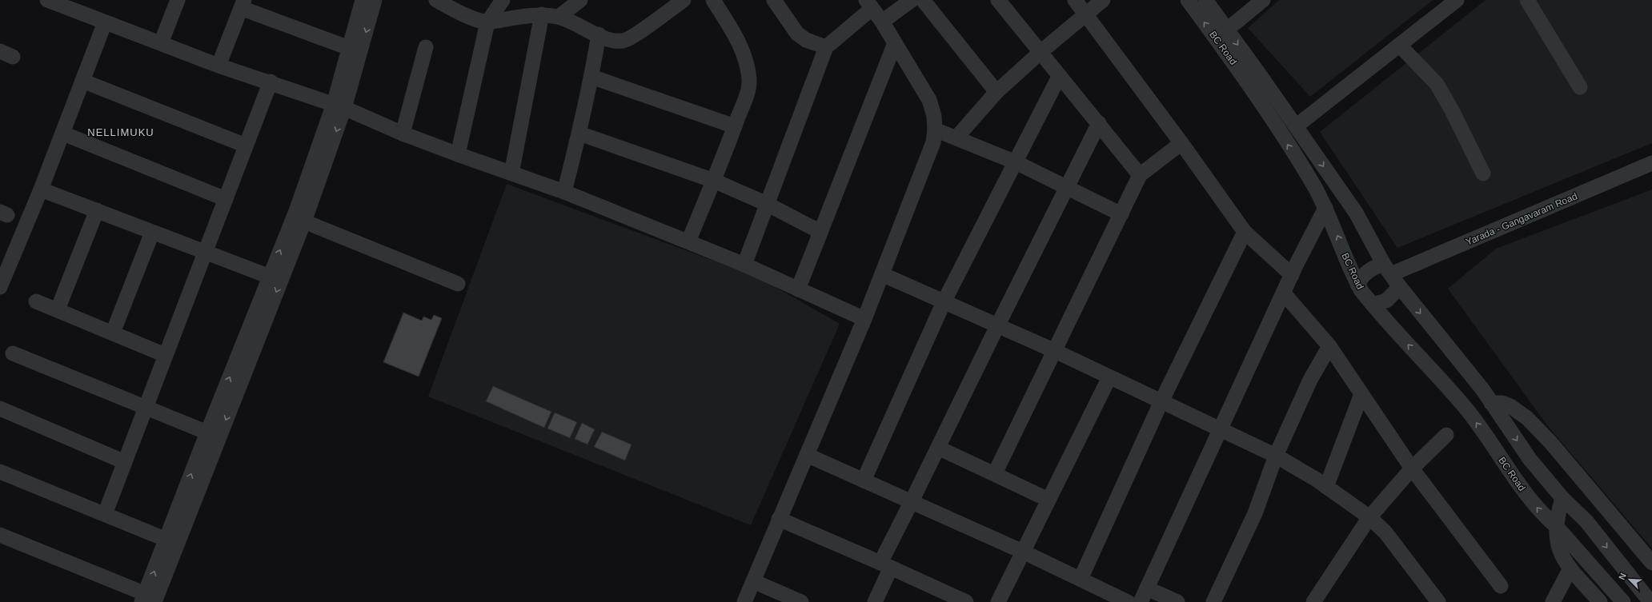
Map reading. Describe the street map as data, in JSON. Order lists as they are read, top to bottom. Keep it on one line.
{"streets":{"street":["BC Road","Yarada - Gangavaram Road"]},"crossings":[["BC Road","Yarada - Gangavaram Road"]],"districts":["NELLIMUKU"],"north":"top left"}
